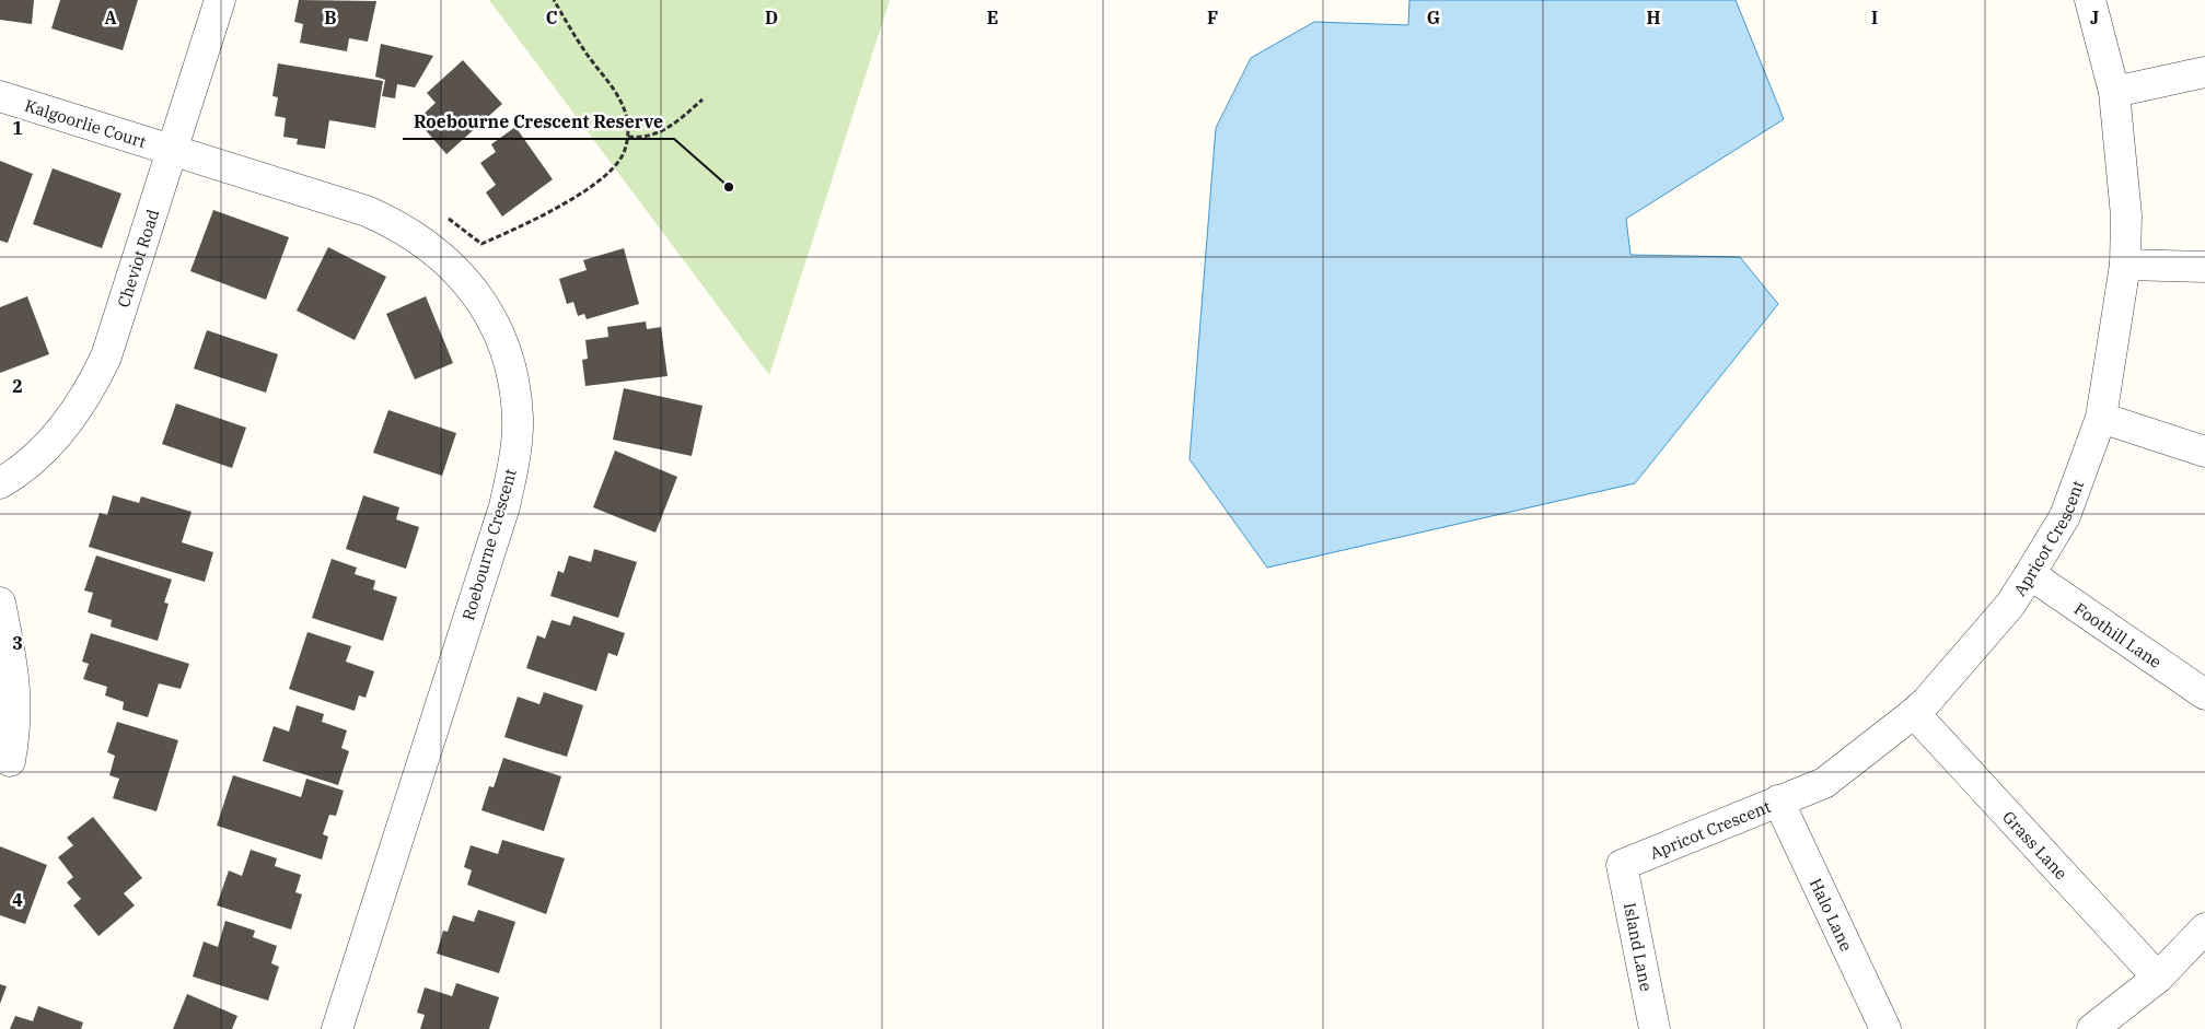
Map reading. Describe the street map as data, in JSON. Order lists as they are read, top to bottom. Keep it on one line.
{"streets":{"street":["Kalgoorlie Court","Cheviot Road","Apricot Crescent","Roebourne Crescent","Foothill Lane","Grass Lane","Halo Lane","Island Lane"]},"crossings":[["Kalgoorlie Court","Cheviot Road"],["Kalgoorlie Court","Roebourne Crescent"],["Cheviot Road","Roebourne Crescent"],["Apricot Crescent","Foothill Lane"],["Apricot Crescent","Grass Lane"],["Apricot Crescent","Halo Lane"],["Apricot Crescent","Island Lane"]],"places":["Roebourne Crescent Reserve"],"grid":{"columns":["A","B","C","D","E","F","G","H","I","J"],"rows":["1","2","3","4"]}}
